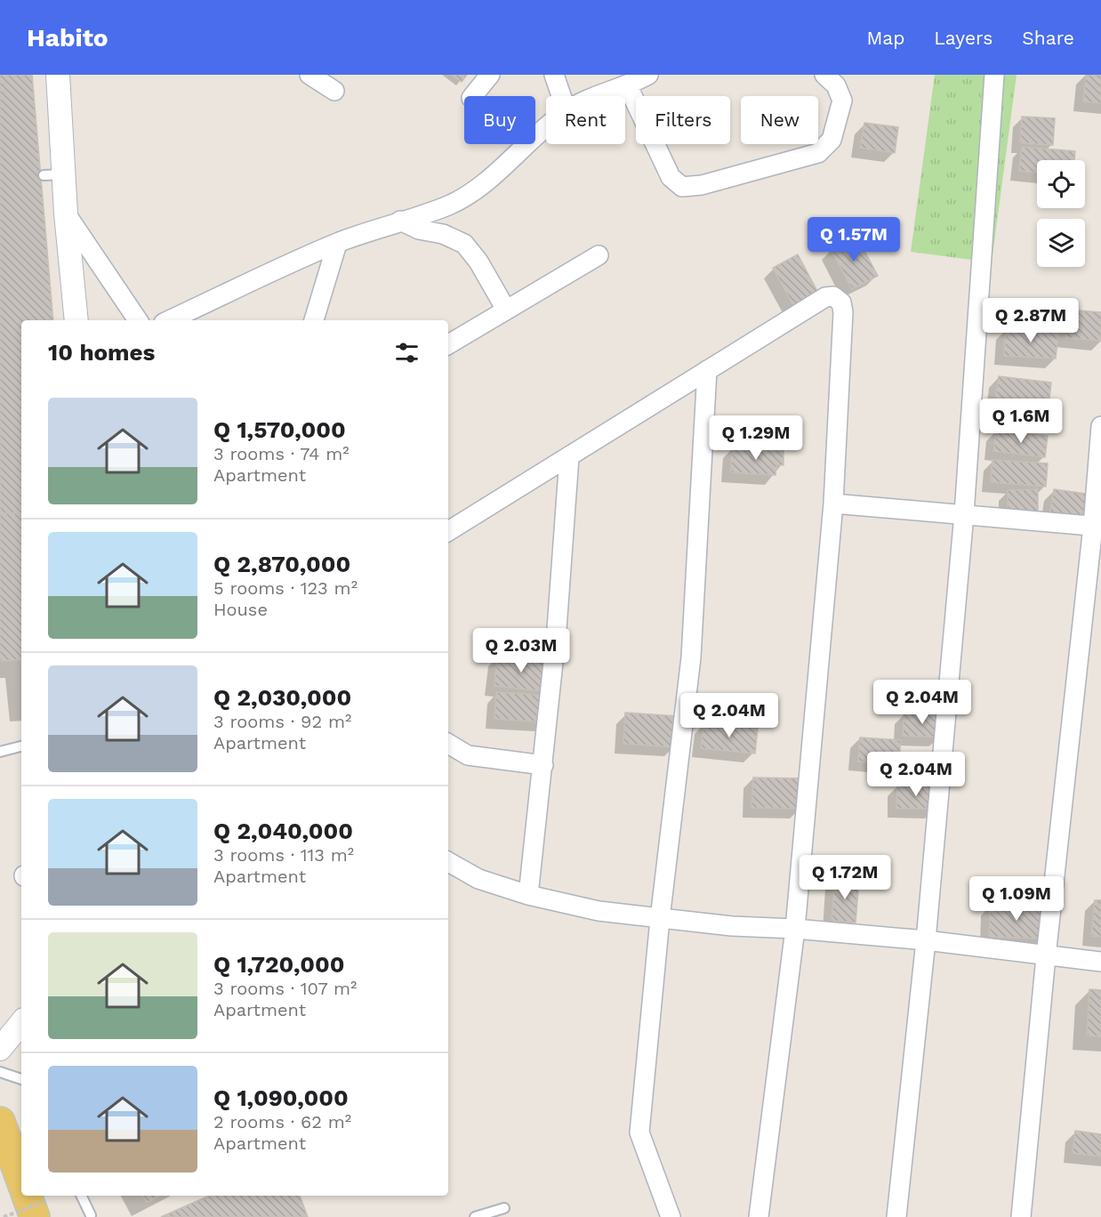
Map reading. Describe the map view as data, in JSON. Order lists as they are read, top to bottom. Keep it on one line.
{"page":{"header":"Habito","nav":["Map","Layers","Share"],"chip":["Buy","Rent","Filters","New"],"price":["Q 1.57M","Q 2.87M","Q 1.6M","Q 1.29M","Q 2.03M","Q 2.04M","Q 2.04M","Q 2.04M","Q 1.72M","Q 1.09M"],"heading":"10 homes","list":[{"name":"Q 1,570,000","note":"3 rooms · 74 m² · Apartment"},{"name":"Q 2,870,000","note":"5 rooms · 123 m² · House"},{"name":"Q 2,030,000","note":"3 rooms · 92 m² · Apartment"},{"name":"Q 2,040,000","note":"3 rooms · 113 m² · Apartment"},{"name":"Q 1,720,000","note":"3 rooms · 107 m² · Apartment"},{"name":"Q 1,090,000","note":"2 rooms · 62 m² · Apartment"}]}}
